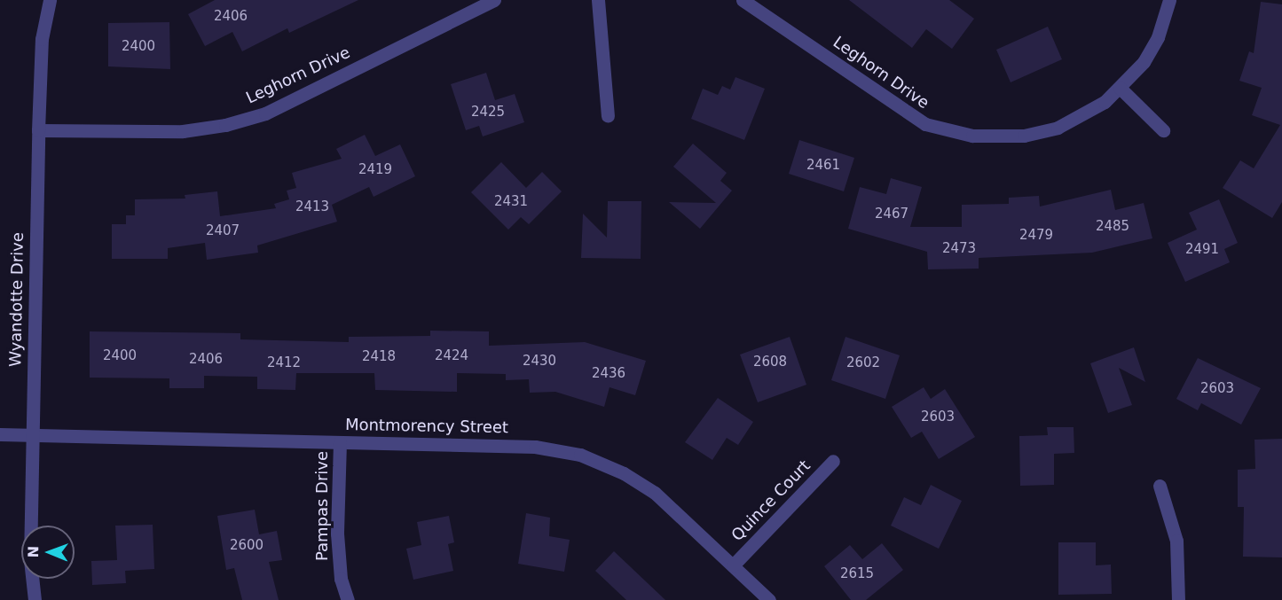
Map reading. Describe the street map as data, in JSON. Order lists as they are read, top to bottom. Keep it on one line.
{"streets":{"street":["Leghorn Drive","Wyandotte Drive","Montmorency Street","Quince Court","Pampas Drive"]},"crossings":[["Leghorn Drive","Wyandotte Drive"],["Wyandotte Drive","Montmorency Street"],["Montmorency Street","Quince Court"],["Montmorency Street","Pampas Drive"]],"house_numbers":["2406","2400","2425","2461","2419","2431","2413","2467","2485","2407","2479","2473","2491","2400","2424","2418","2406","2430","2608","2412","2602","2436","2603","2603","2600","2615"],"north":"left"}
